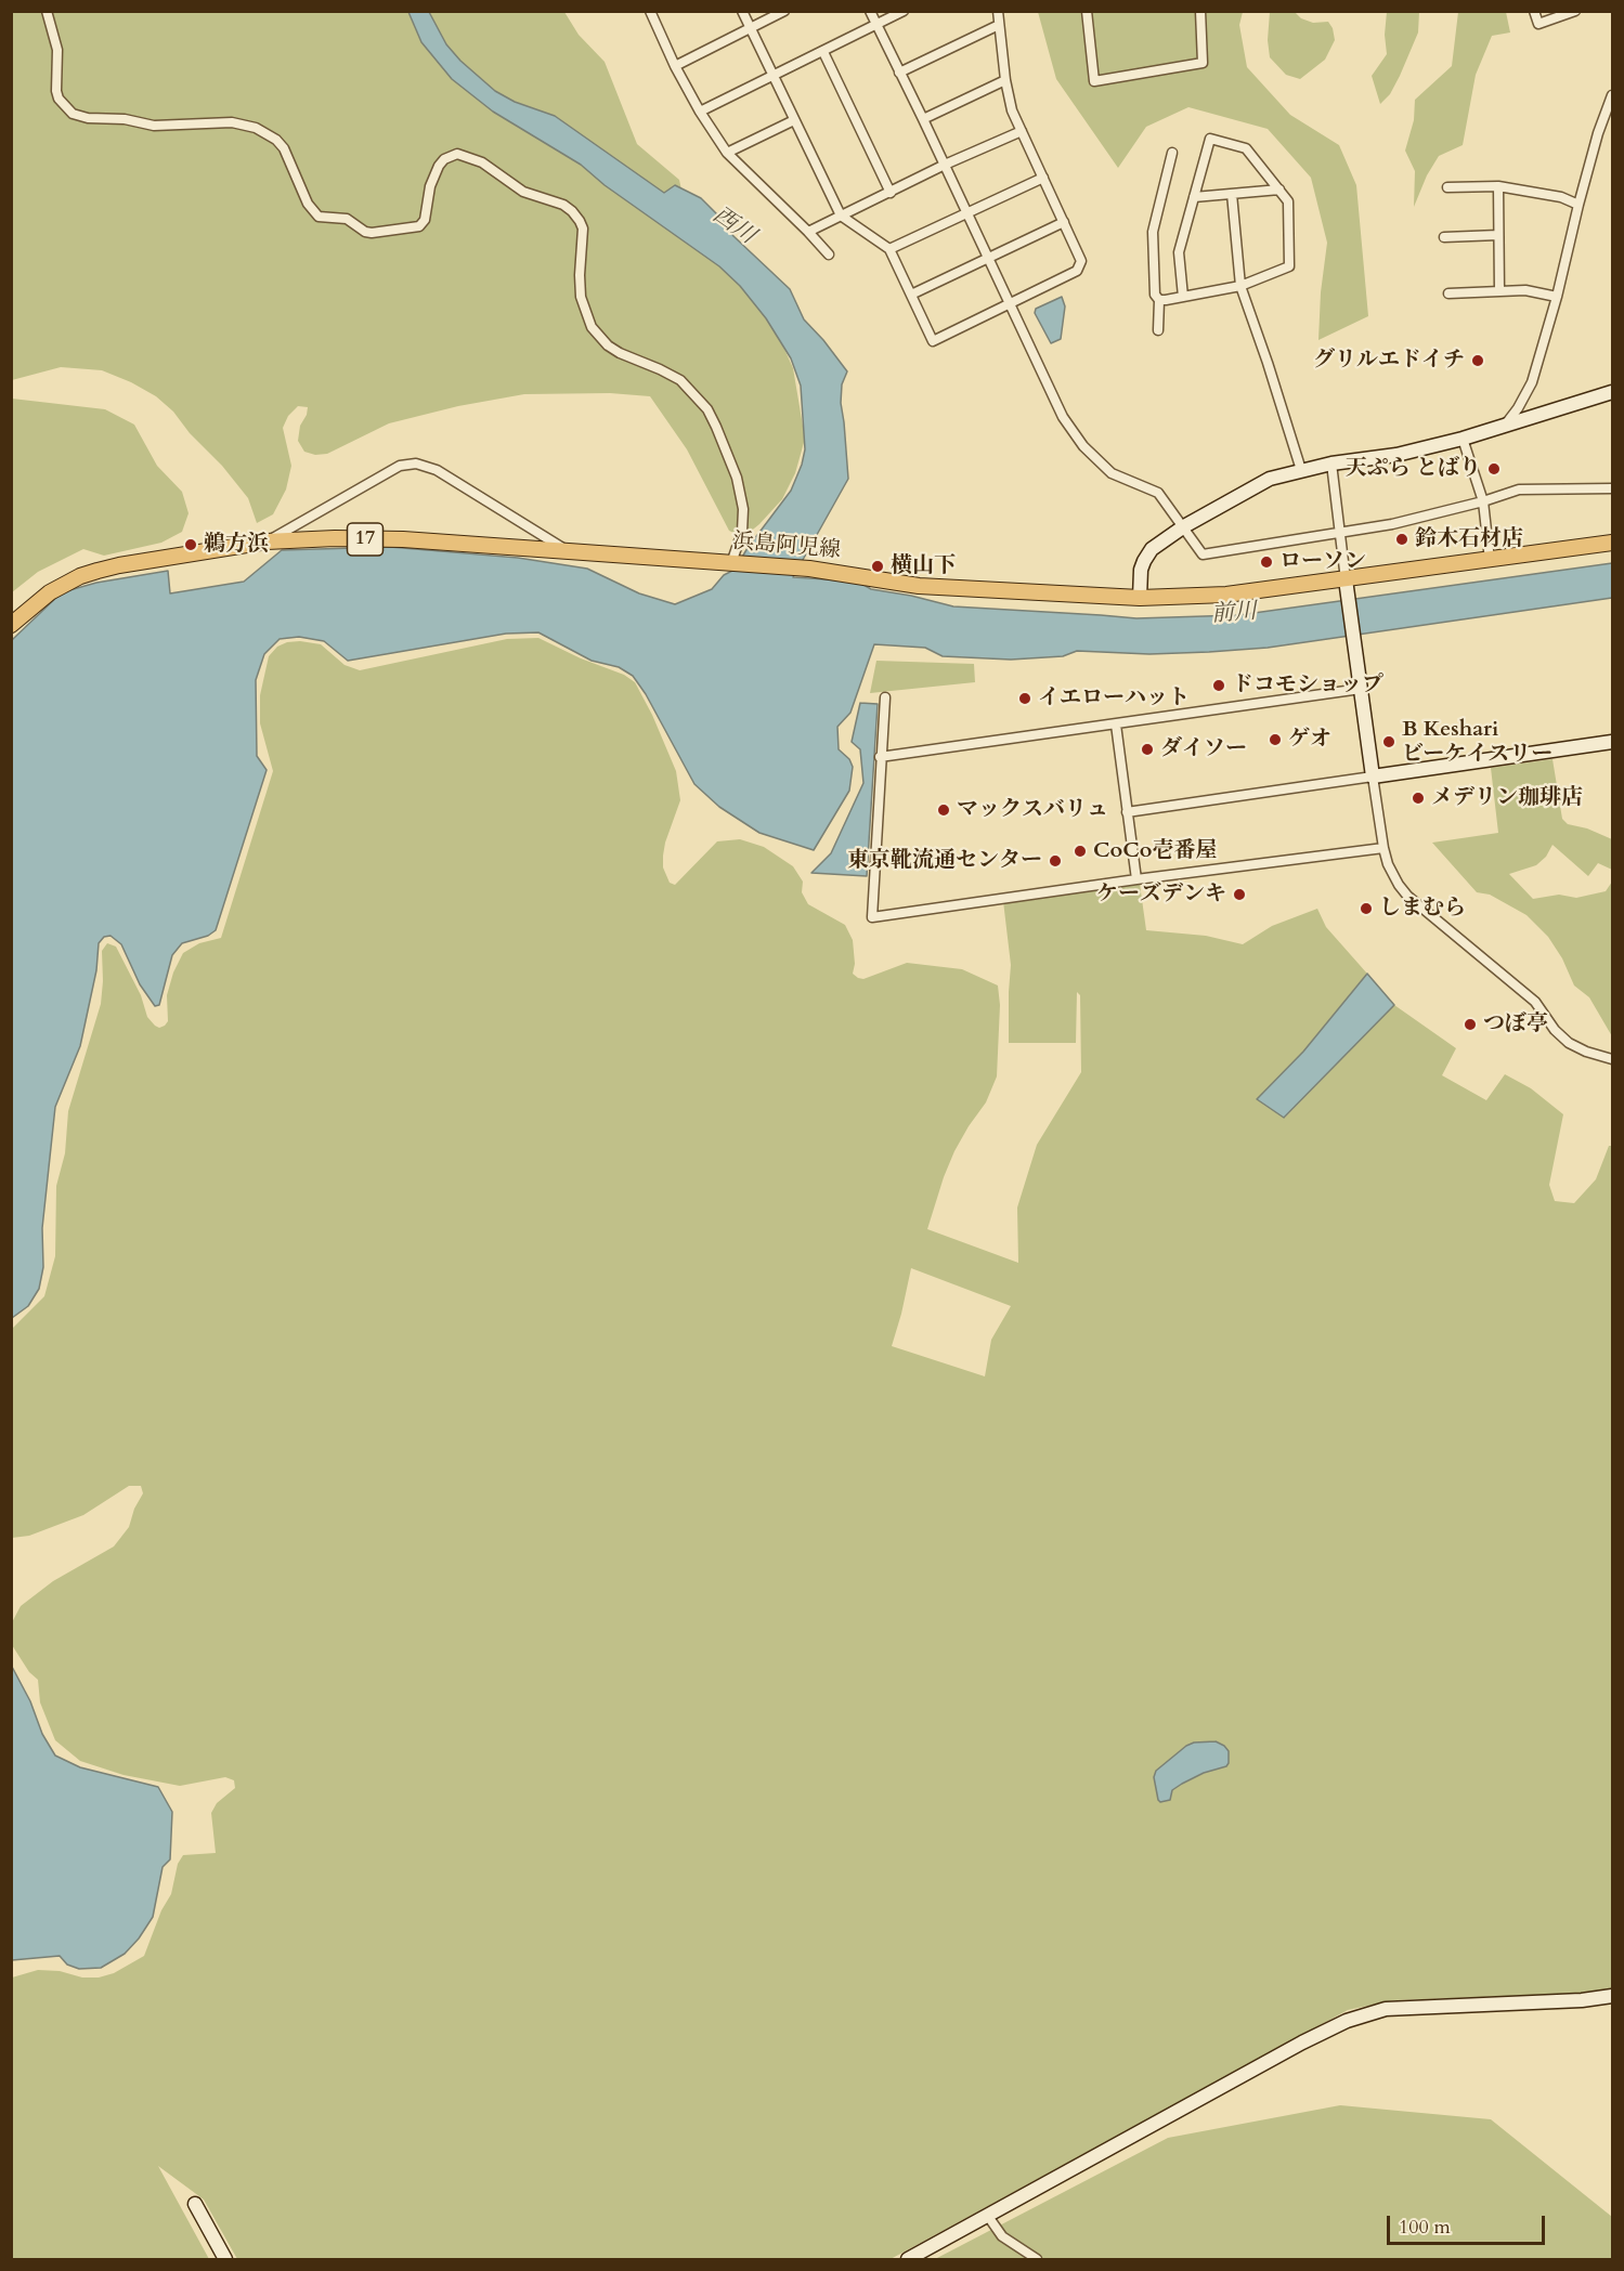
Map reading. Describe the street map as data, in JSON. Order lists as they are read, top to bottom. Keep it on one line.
{"streets":{"main road":["17","浜島阿児線"]},"water":["西川","前川"],"places":["グリルエドイチ","天ぷら とばり","鈴木石材店","鵜方浜","ローソン","横山下","ドコモショップ","イエローハット","ゲオ","B Keshari ビーケイスリー","ダイソー","メデリン珈琲店","マックスバリュ","CoCo壱番屋","東京靴流通センター","ケーズデンキ","しまむら","つぼ亭"],"scale_bar":"100 m"}
